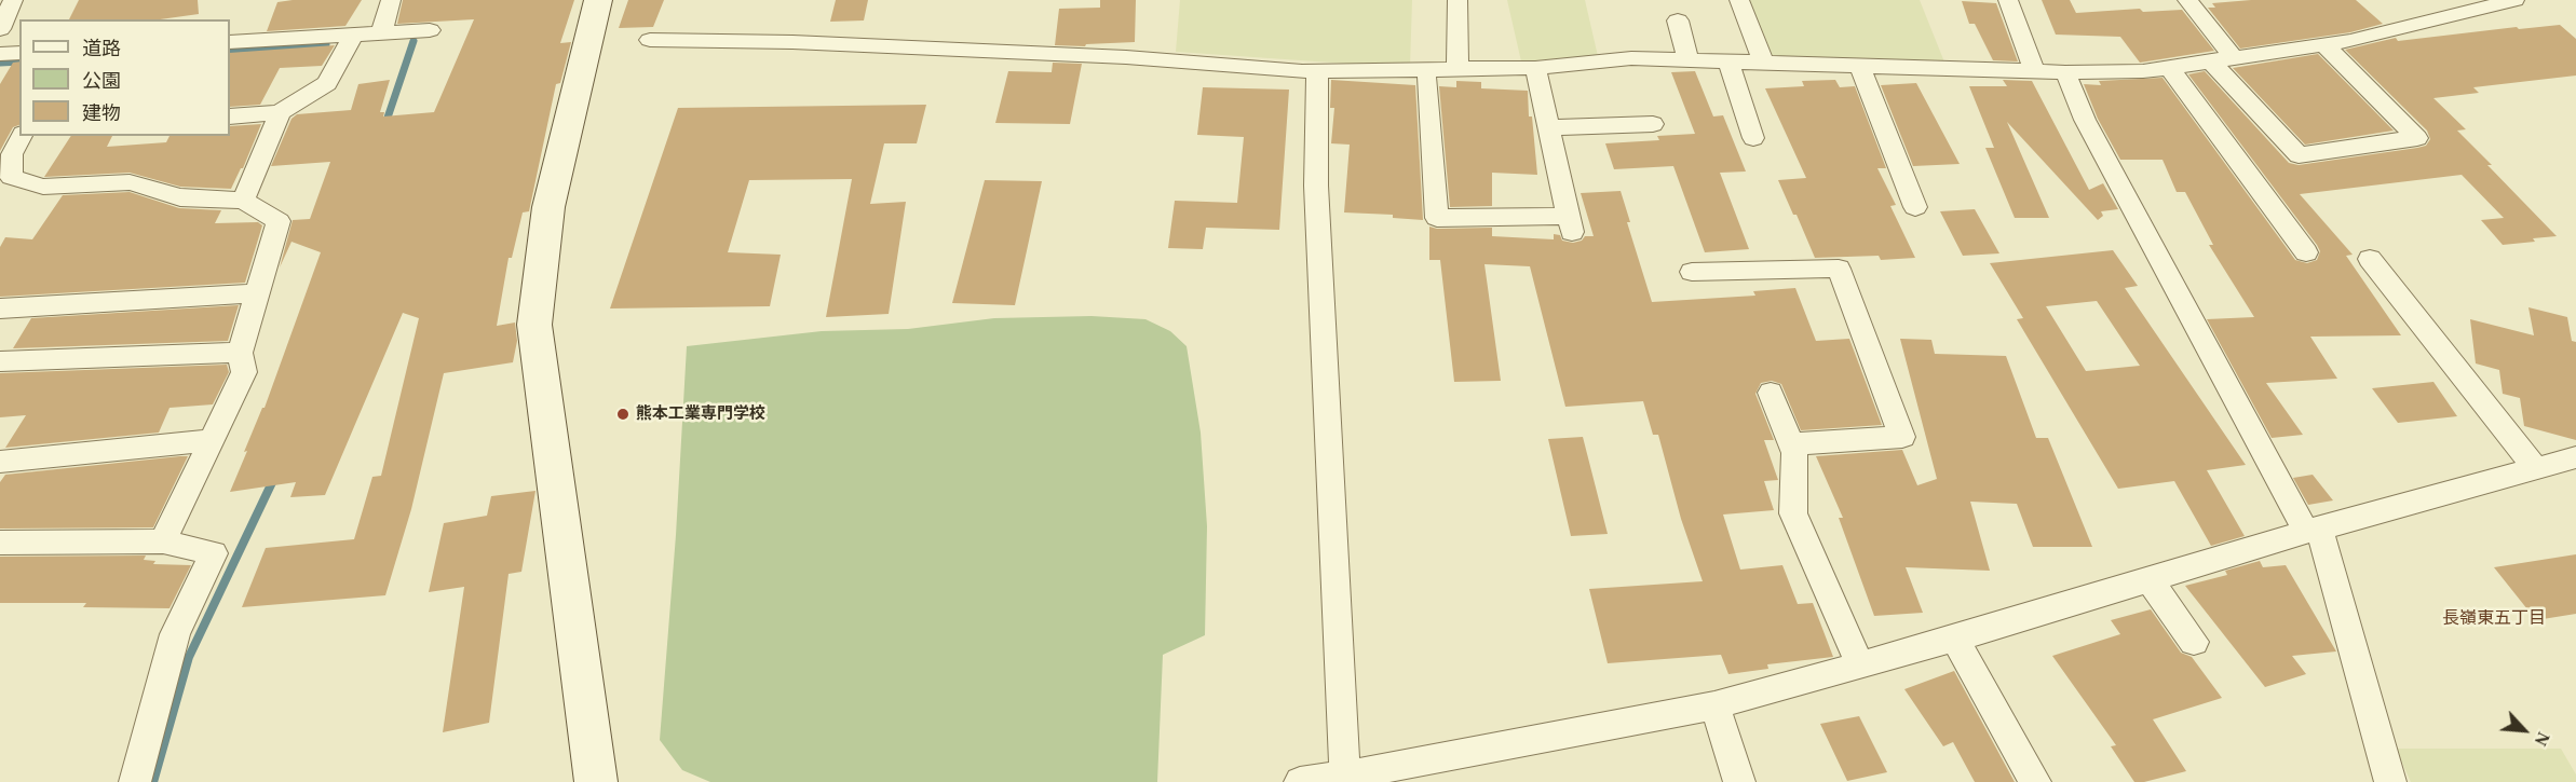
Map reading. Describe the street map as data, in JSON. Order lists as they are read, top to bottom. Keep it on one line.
{"districts":["長嶺東五丁目"],"places":["熊本工業専門学校"],"legend":["道路","公園","建物"],"north":"bottom right"}
